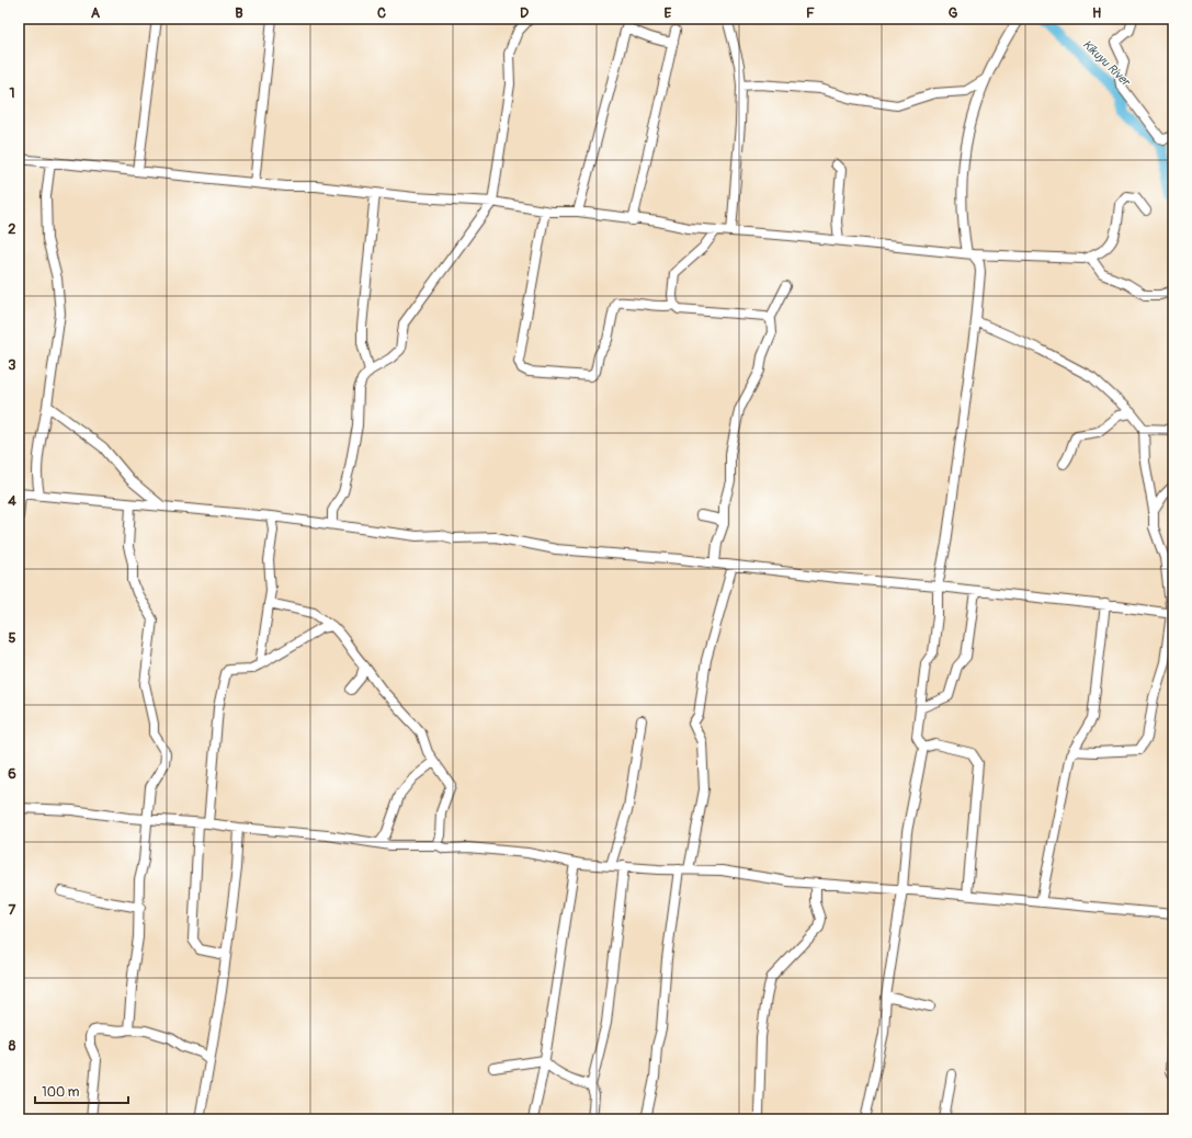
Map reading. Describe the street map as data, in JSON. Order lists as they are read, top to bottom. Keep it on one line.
{"water":["Kikuyu River"],"scale_bar":"100 m","grid":{"columns":["A","B","C","D","E","F","G","H"],"rows":["1","2","3","4","5","6","7","8"]}}
